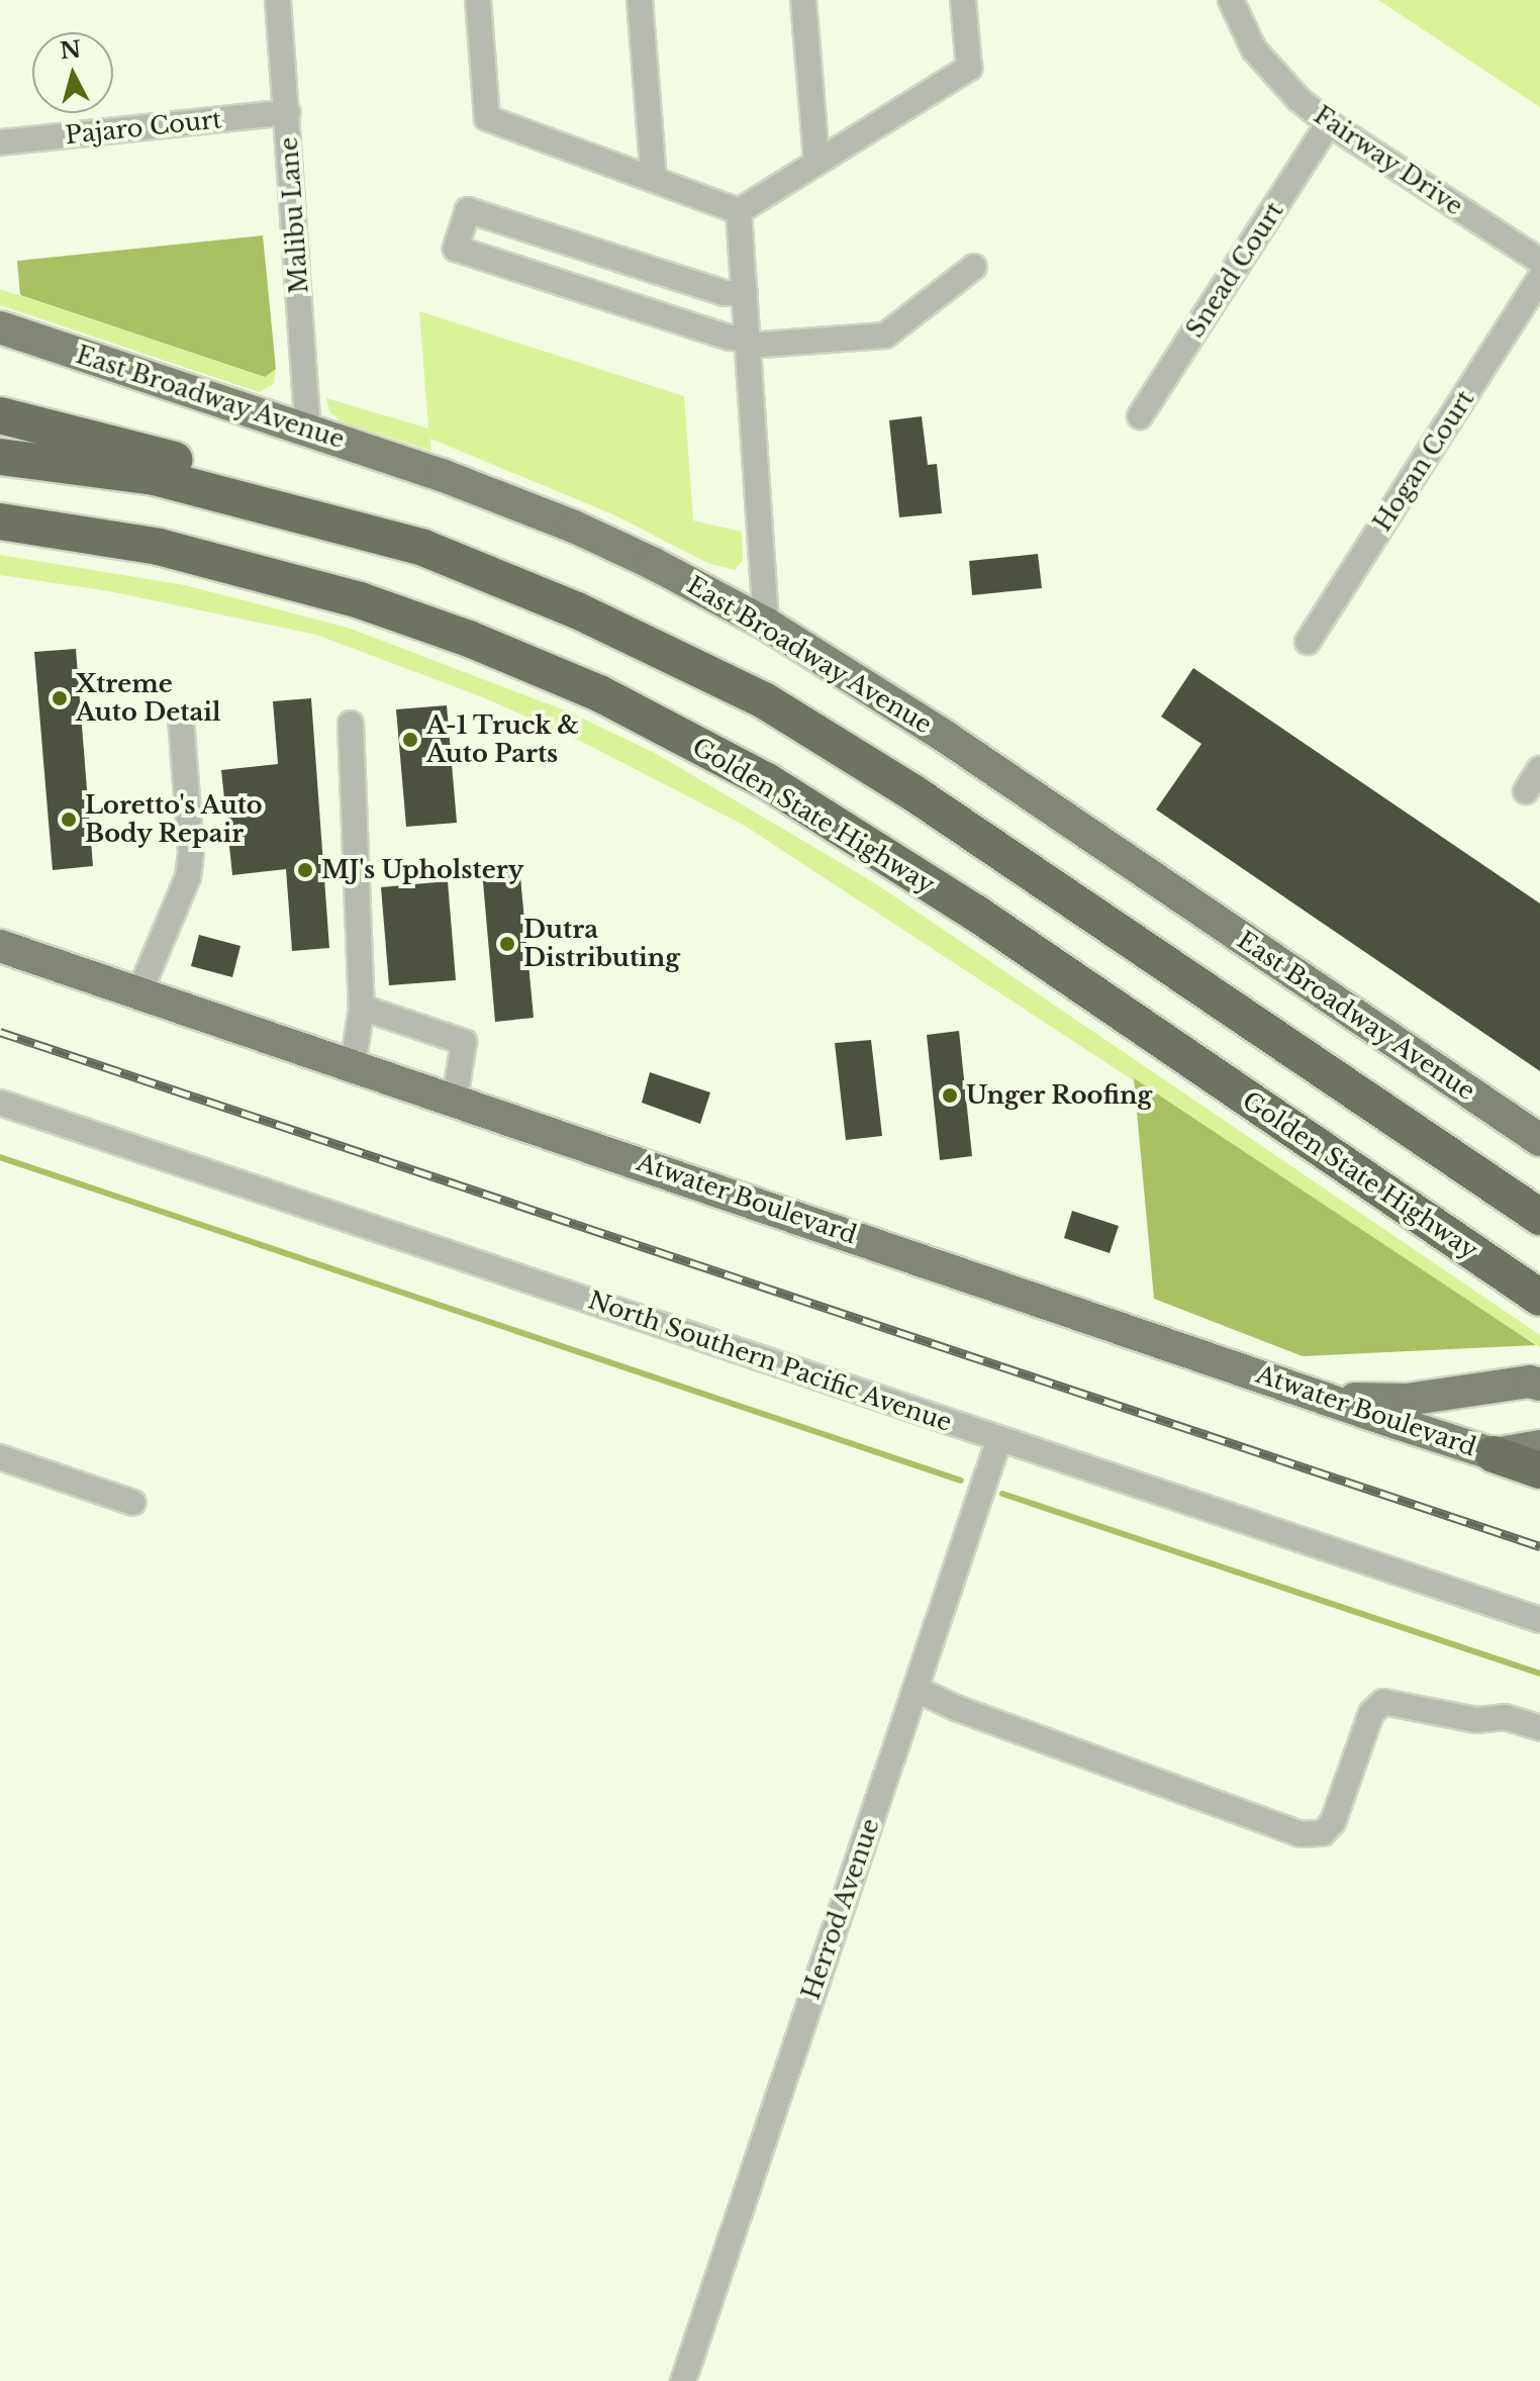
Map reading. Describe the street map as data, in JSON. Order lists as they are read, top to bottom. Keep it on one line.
{"streets":{"highway":["Golden State Highway"],"main road":["East Broadway Avenue","Atwater Boulevard"],"street":["Pajaro Court","Fairway Drive","Malibu Lane","Snead Court","Hogan Court","North Southern Pacific Avenue","Herrod Avenue"]},"crossings":[["Pajaro Court","Malibu Lane"],["Fairway Drive","Snead Court"],["Malibu Lane","East Broadway Avenue"],["North Southern Pacific Avenue","Herrod Avenue"]],"places":["Xtreme Auto Detail","A-1 Truck & Auto Parts","Loretto's Auto Body Repair","MJ's Upholstery","Dutra Distributing","Unger Roofing"],"north":"top"}
